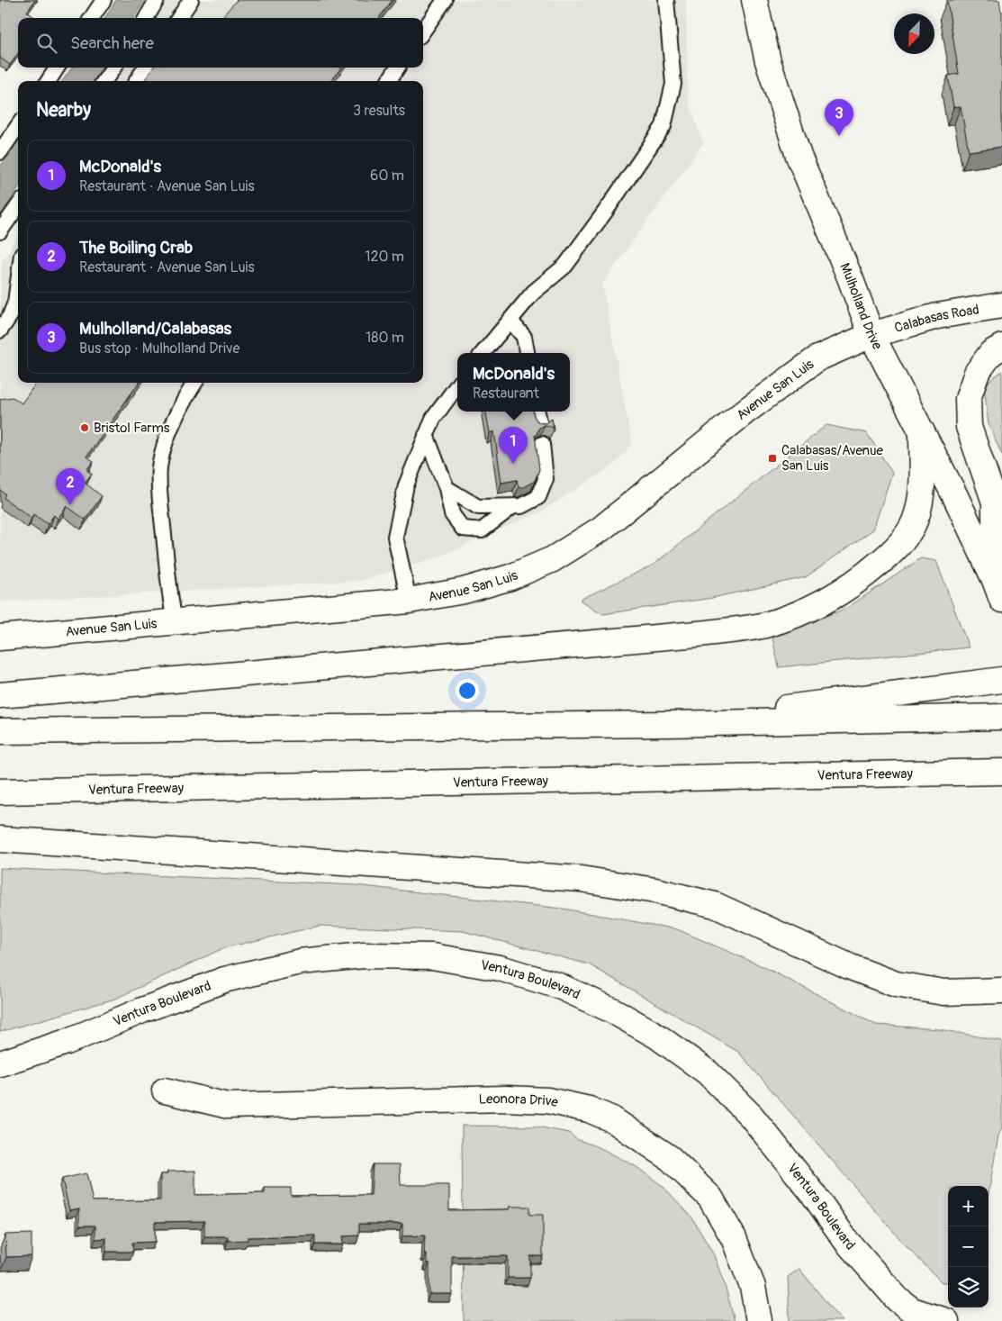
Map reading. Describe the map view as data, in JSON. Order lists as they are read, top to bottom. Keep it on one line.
{"streets":{"main road":["Mulholland Drive","Calabasas Road","Avenue San Luis","Ventura Freeway","Ventura Boulevard","Leonora Drive"]},"crossings":[["Mulholland Drive","Calabasas Road"],["Mulholland Drive","Avenue San Luis"],["Calabasas Road","Avenue San Luis"]],"places":{"other":["Bristol Farms"],"transit":["Calabasas/Avenue San Luis"]},"north":"bottom left","page":{"search":"Search here","heading":["Nearby","3 results"],"pins":["3","1","2"],"list":[{"mark":"1","name":"McDonald's","note":"Restaurant · Avenue San Luis","value":"60 m"},{"mark":"2","name":"The Boiling Crab","note":"Restaurant · Avenue San Luis","value":"120 m"},{"mark":"3","name":"Mulholland/Calabasas","note":"Bus stop · Mulholland Drive","value":"180 m"}],"popup":["McDonald's","Restaurant"],"map_buttons":["+","−"]}}
